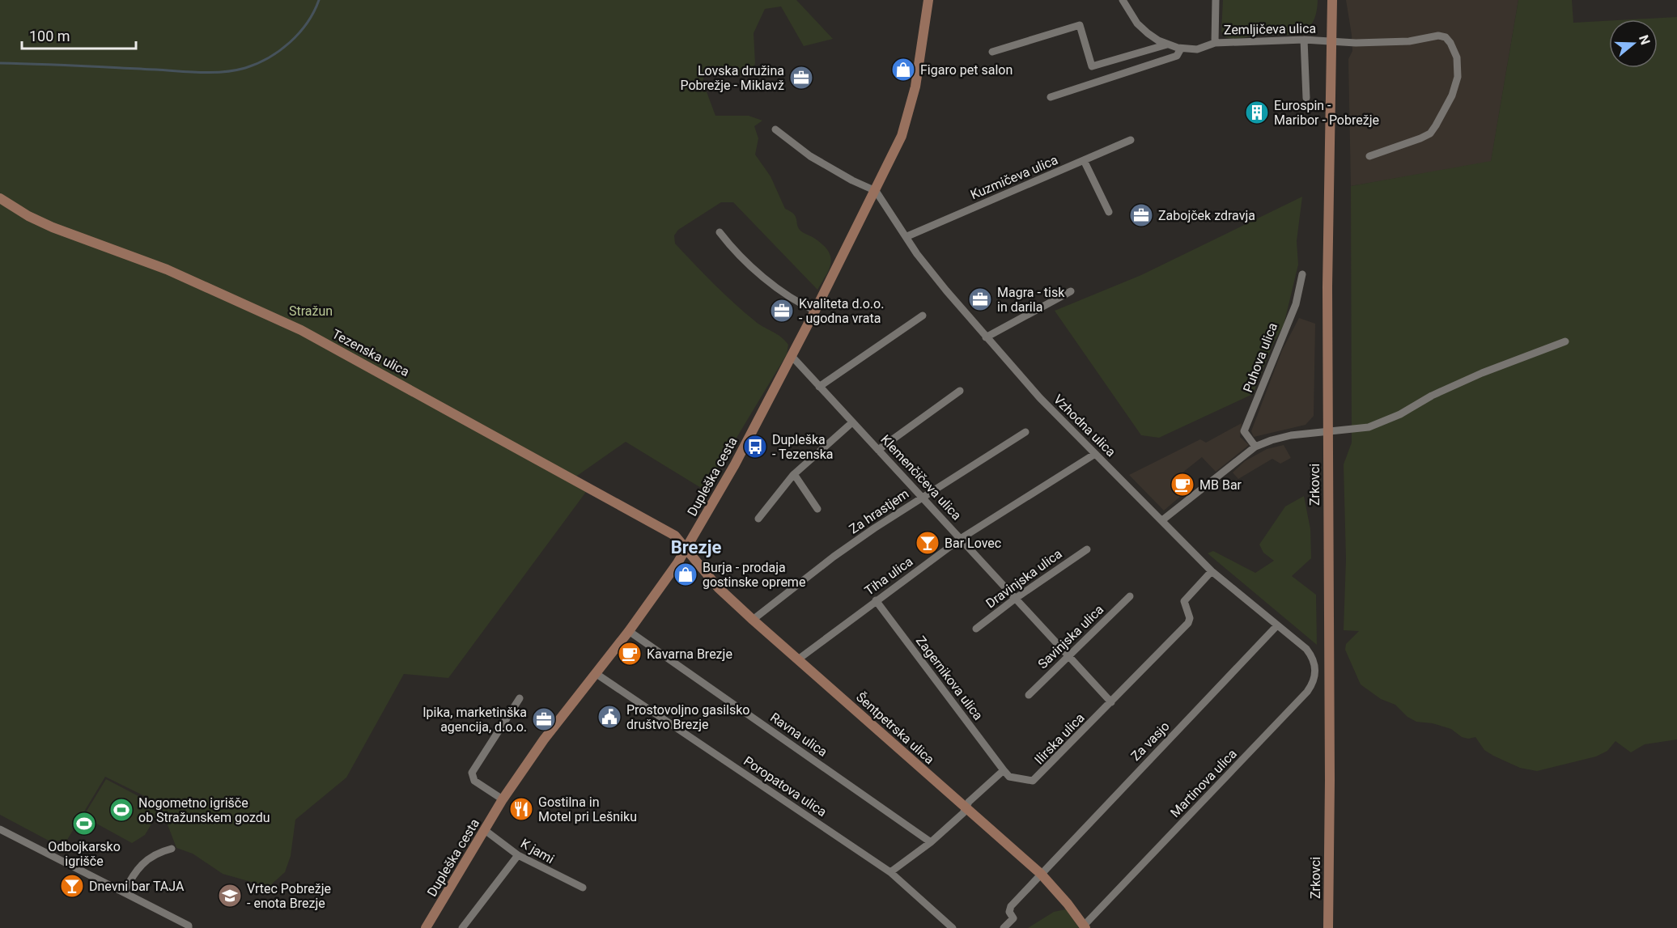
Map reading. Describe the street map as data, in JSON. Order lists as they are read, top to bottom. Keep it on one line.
{"streets":{"street":["Zemljičeva ulica","Kuzmičeva ulica","Tezenska ulica","Puhova ulica","Vzhodna ulica","Dupleška cesta","Klemenčičeva ulica","Zrkovci","Za hrastjem","Tiha ulica","Dravinjska ulica","Savinjska ulica","Zagernikova ulica","Šentpetrska ulica","Ravna ulica","Ilirska ulica","Za vasjo","Martinova ulica","Poropatova ulica","K jami"]},"crossings":[["Zemljičeva ulica","Zrkovci"],["Kuzmičeva ulica","Vzhodna ulica"],["Tezenska ulica","Dupleška cesta"],["Tezenska ulica","Šentpetrska ulica"],["Vzhodna ulica","Dupleška cesta"],["Vzhodna ulica","Tiha ulica"],["Vzhodna ulica","Ilirska ulica"],["Vzhodna ulica","Za vasjo"],["Vzhodna ulica","Martinova ulica"],["Dupleška cesta","Klemenčičeva ulica"],["Dupleška cesta","Šentpetrska ulica"],["Dupleška cesta","Ravna ulica"],["Dupleška cesta","Poropatova ulica"],["Dupleška cesta","K jami"],["Klemenčičeva ulica","Za hrastjem"],["Klemenčičeva ulica","Tiha ulica"],["Klemenčičeva ulica","Dravinjska ulica"],["Klemenčičeva ulica","Savinjska ulica"],["Klemenčičeva ulica","Ilirska ulica"],["Za hrastjem","Šentpetrska ulica"],["Tiha ulica","Zagernikova ulica"],["Tiha ulica","Šentpetrska ulica"],["Zagernikova ulica","Ilirska ulica"],["Šentpetrska ulica","Za vasjo"],["Šentpetrska ulica","Martinova ulica"]],"districts":["Brezje"],"parks":["Stražun"],"places":{"shop":["Figaro pet salon","Burja - prodaja gostinske opreme"],"office":["Lovska družina Pobrežje - Miklavž","Zabojček zdravja","Magra - tisk in darila","Kvaliteta d.o.o. - ugodna vrata","Ipika, marketinška agencija, d.o.o."],"building":["Eurospin - Maribor - Pobrežje"],"bus stop":["Dupleška - Tezenska"],"cafe":["MB Bar","Kavarna Brezje"],"bar":["Bar Lovec","Dnevni bar TAJA"],"public building":["Prostovoljno gasilsko društvo Brezje"],"restaurant":["Gostilna in Motel pri Lešniku"],"sports":["Nogometno igrišče ob Stražunskem gozdu","Odbojkarsko igrišče"],"school or university":["Vrtec Pobrežje - enota Brezje"]},"scale_bar":"100 m","north":"right"}
